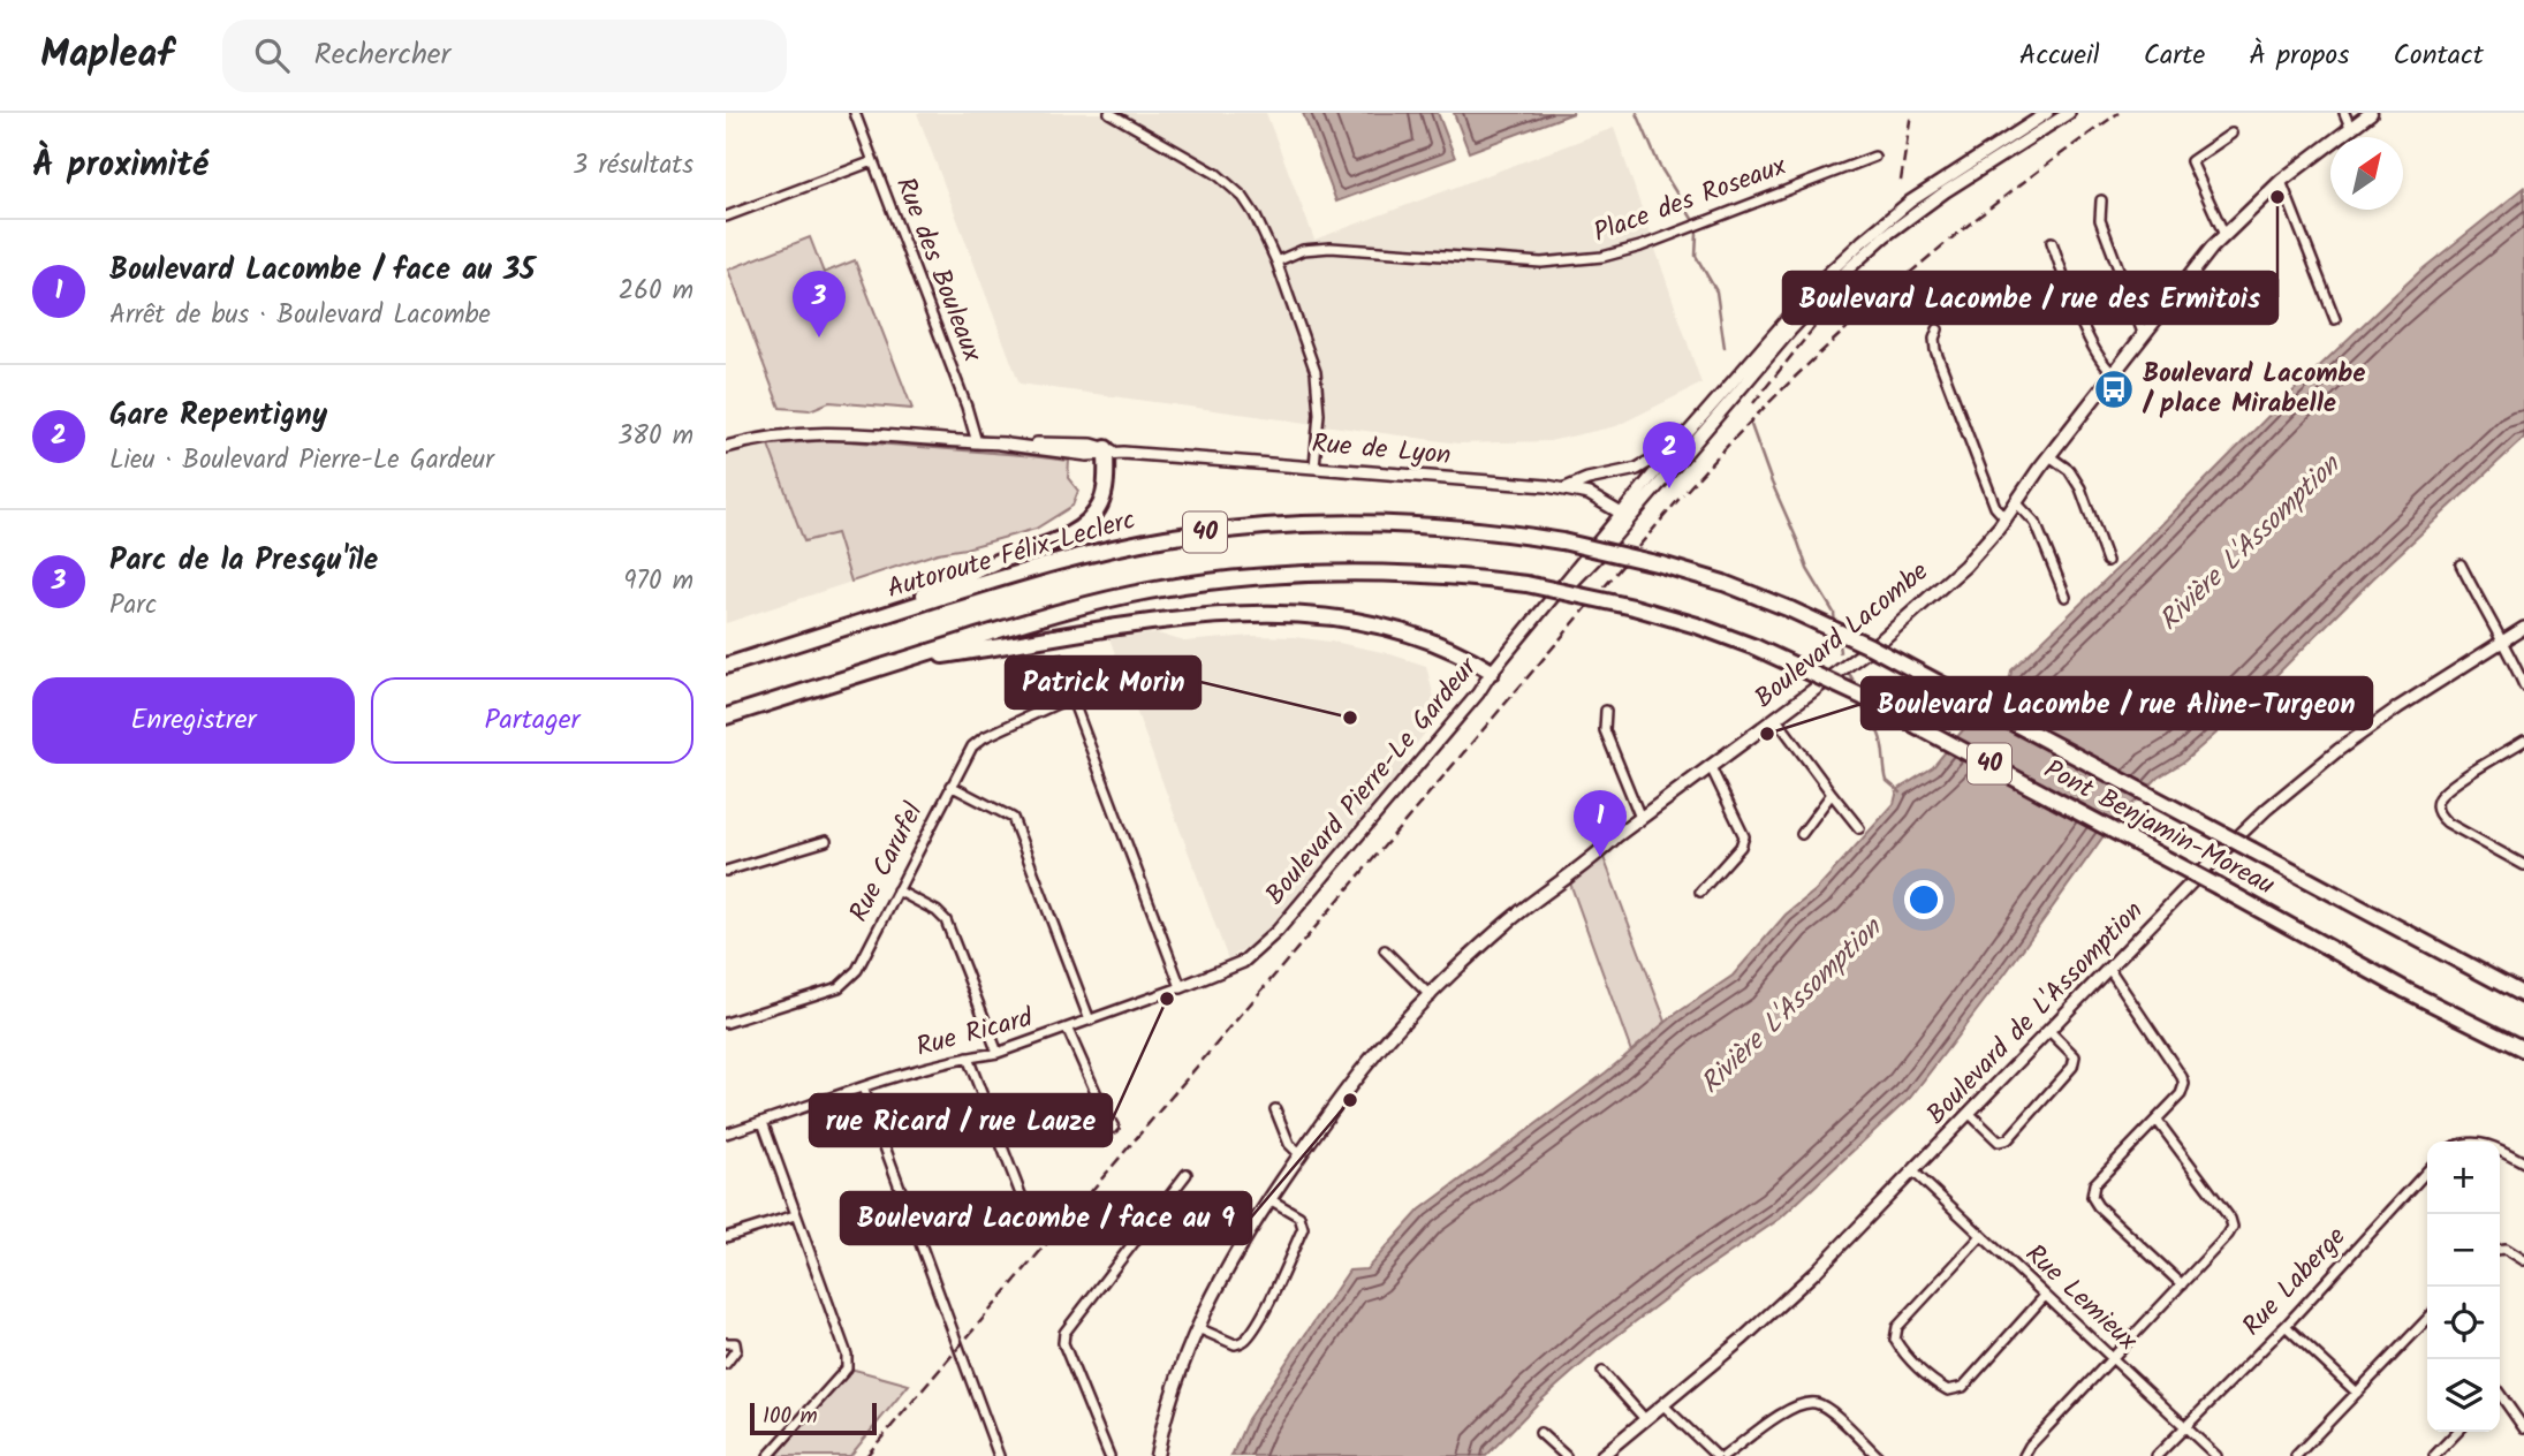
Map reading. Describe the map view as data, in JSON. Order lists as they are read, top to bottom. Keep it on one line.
{"streets":{"highway":["40","Autoroute Félix-Leclerc","Pont Benjamin-Moreau"],"main road":["Boulevard Lacombe"],"street":["Place des Roseaux","Rue des Bouleaux","Rue de Lyon","Boulevard Pierre-Le Gardeur","Rue Carufel","Boulevard de L'Assomption","Rue Ricard","Rue Laberge","Rue Lemieux"]},"crossings":[["Rue des Bouleaux","Rue de Lyon"],["Rue de Lyon","Boulevard Pierre-Le Gardeur"],["40","Pont Benjamin-Moreau"],["Autoroute Félix-Leclerc","Pont Benjamin-Moreau"],["Boulevard Pierre-Le Gardeur","Rue Ricard"],["Boulevard de L'Assomption","Rue Lemieux"],["Rue Laberge","Rue Lemieux"]],"water":["Rivière L'Assomption"],"places":{"other":["Boulevard Lacombe / rue des Ermitois","Patrick Morin","Boulevard Lacombe / rue Aline-Turgeon","rue Ricard / rue Lauze","Boulevard Lacombe / face au 9"],"bus stop":["Boulevard Lacombe / place Mirabelle"]},"scale_bar":"100 m","north":"top right","page":{"header":"Mapleaf","search":"Rechercher","nav":["Accueil","Carte","À propos","Contact"],"heading":["À proximité","3 résultats"],"list":[{"mark":"1","name":"Boulevard Lacombe / face au 35","note":"Arrêt de bus · Boulevard Lacombe","value":"260 m"},{"mark":"2","name":"Gare Repentigny","note":"Lieu · Boulevard Pierre-Le Gardeur","value":"380 m"},{"mark":"3","name":"Parc de la Presqu'île","note":"Parc","value":"970 m"}],"pins":["3","2","1"],"buttons":["Enregistrer","Partager"],"map_buttons":["+","−"],"scale":"100 m"}}
